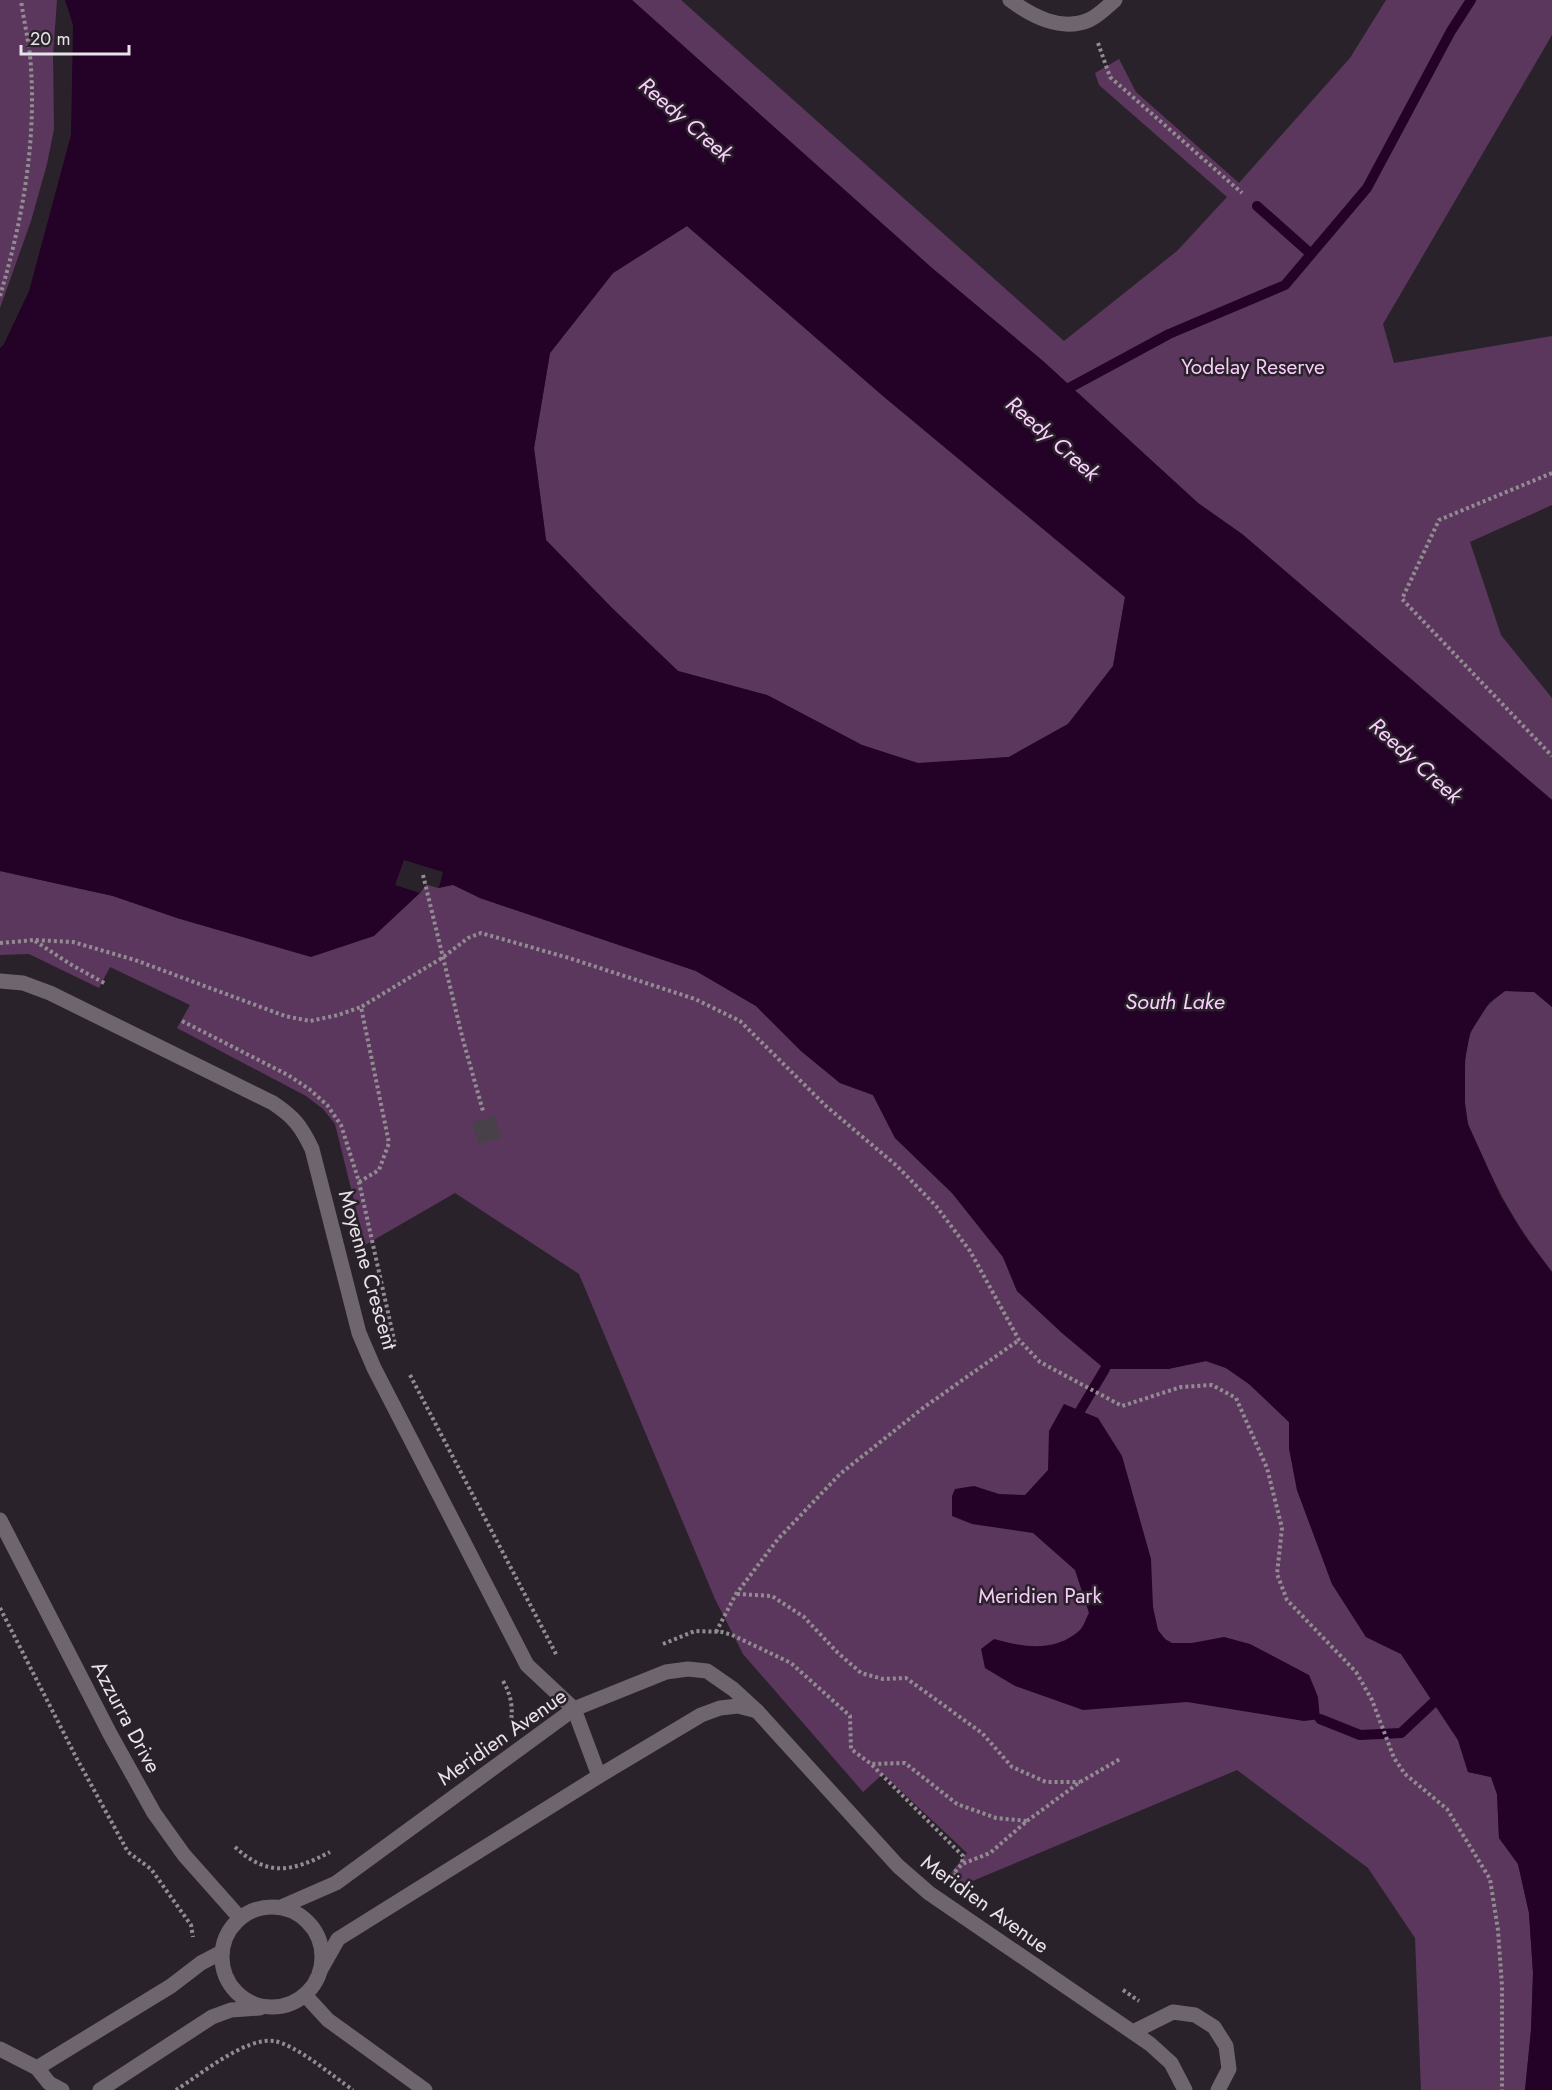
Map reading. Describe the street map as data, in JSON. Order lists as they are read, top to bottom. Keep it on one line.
{"streets":{"street":["Moyenne Crescent","Azzurra Drive","Meridien Avenue"]},"crossings":[["Moyenne Crescent","Meridien Avenue"],["Azzurra Drive","Meridien Avenue"]],"water":["Reedy Creek","South Lake"],"parks":["Yodelay Reserve","Meridien Park"],"scale_bar":"20 m"}
